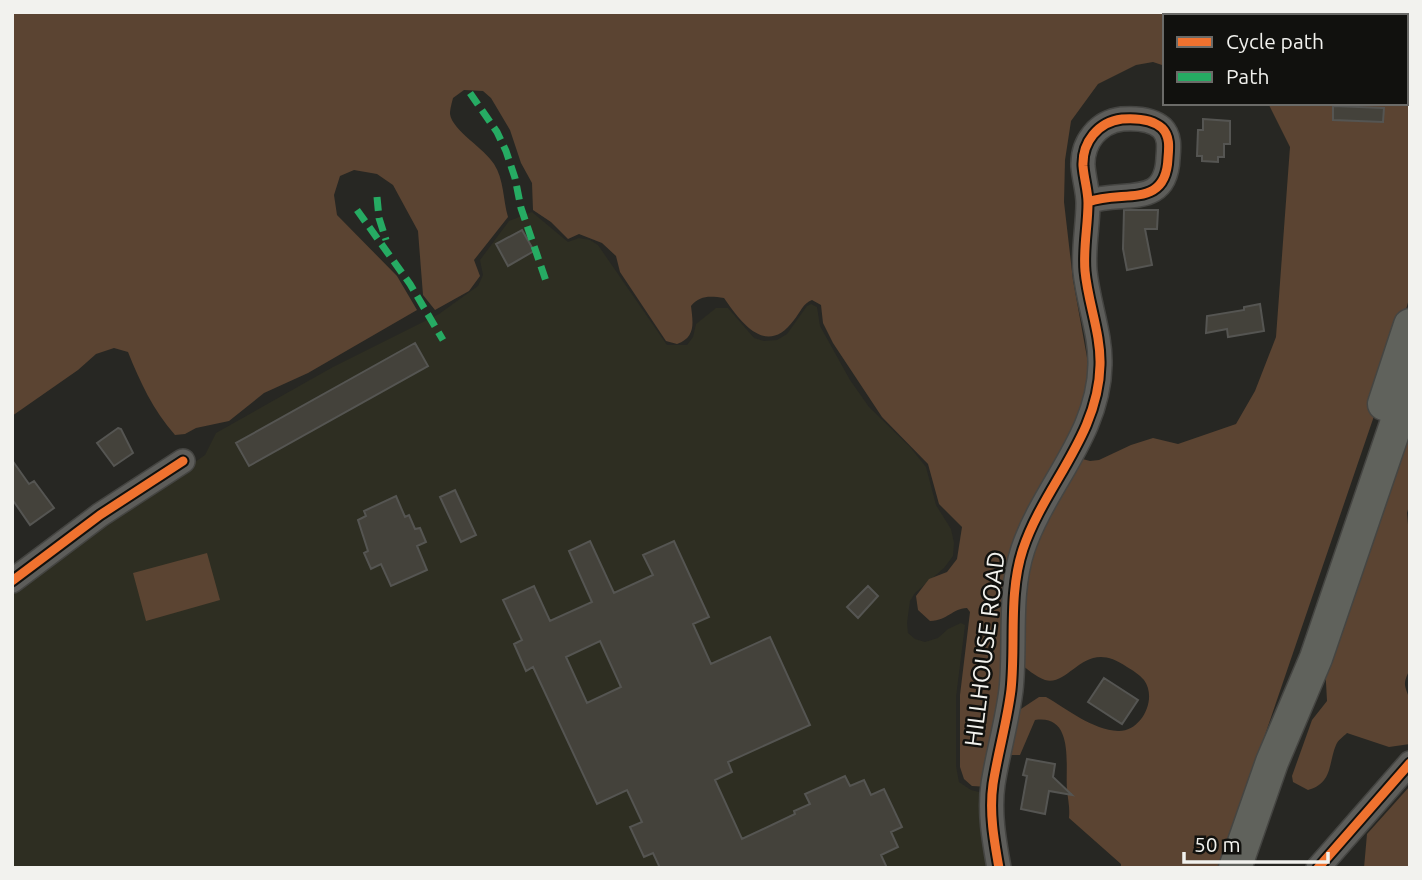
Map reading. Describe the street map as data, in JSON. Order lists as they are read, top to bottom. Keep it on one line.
{"streets":{"street":["HILLHOUSE ROAD"]},"legend":["Cycle path","Path"],"scale_bar":"50 m"}
